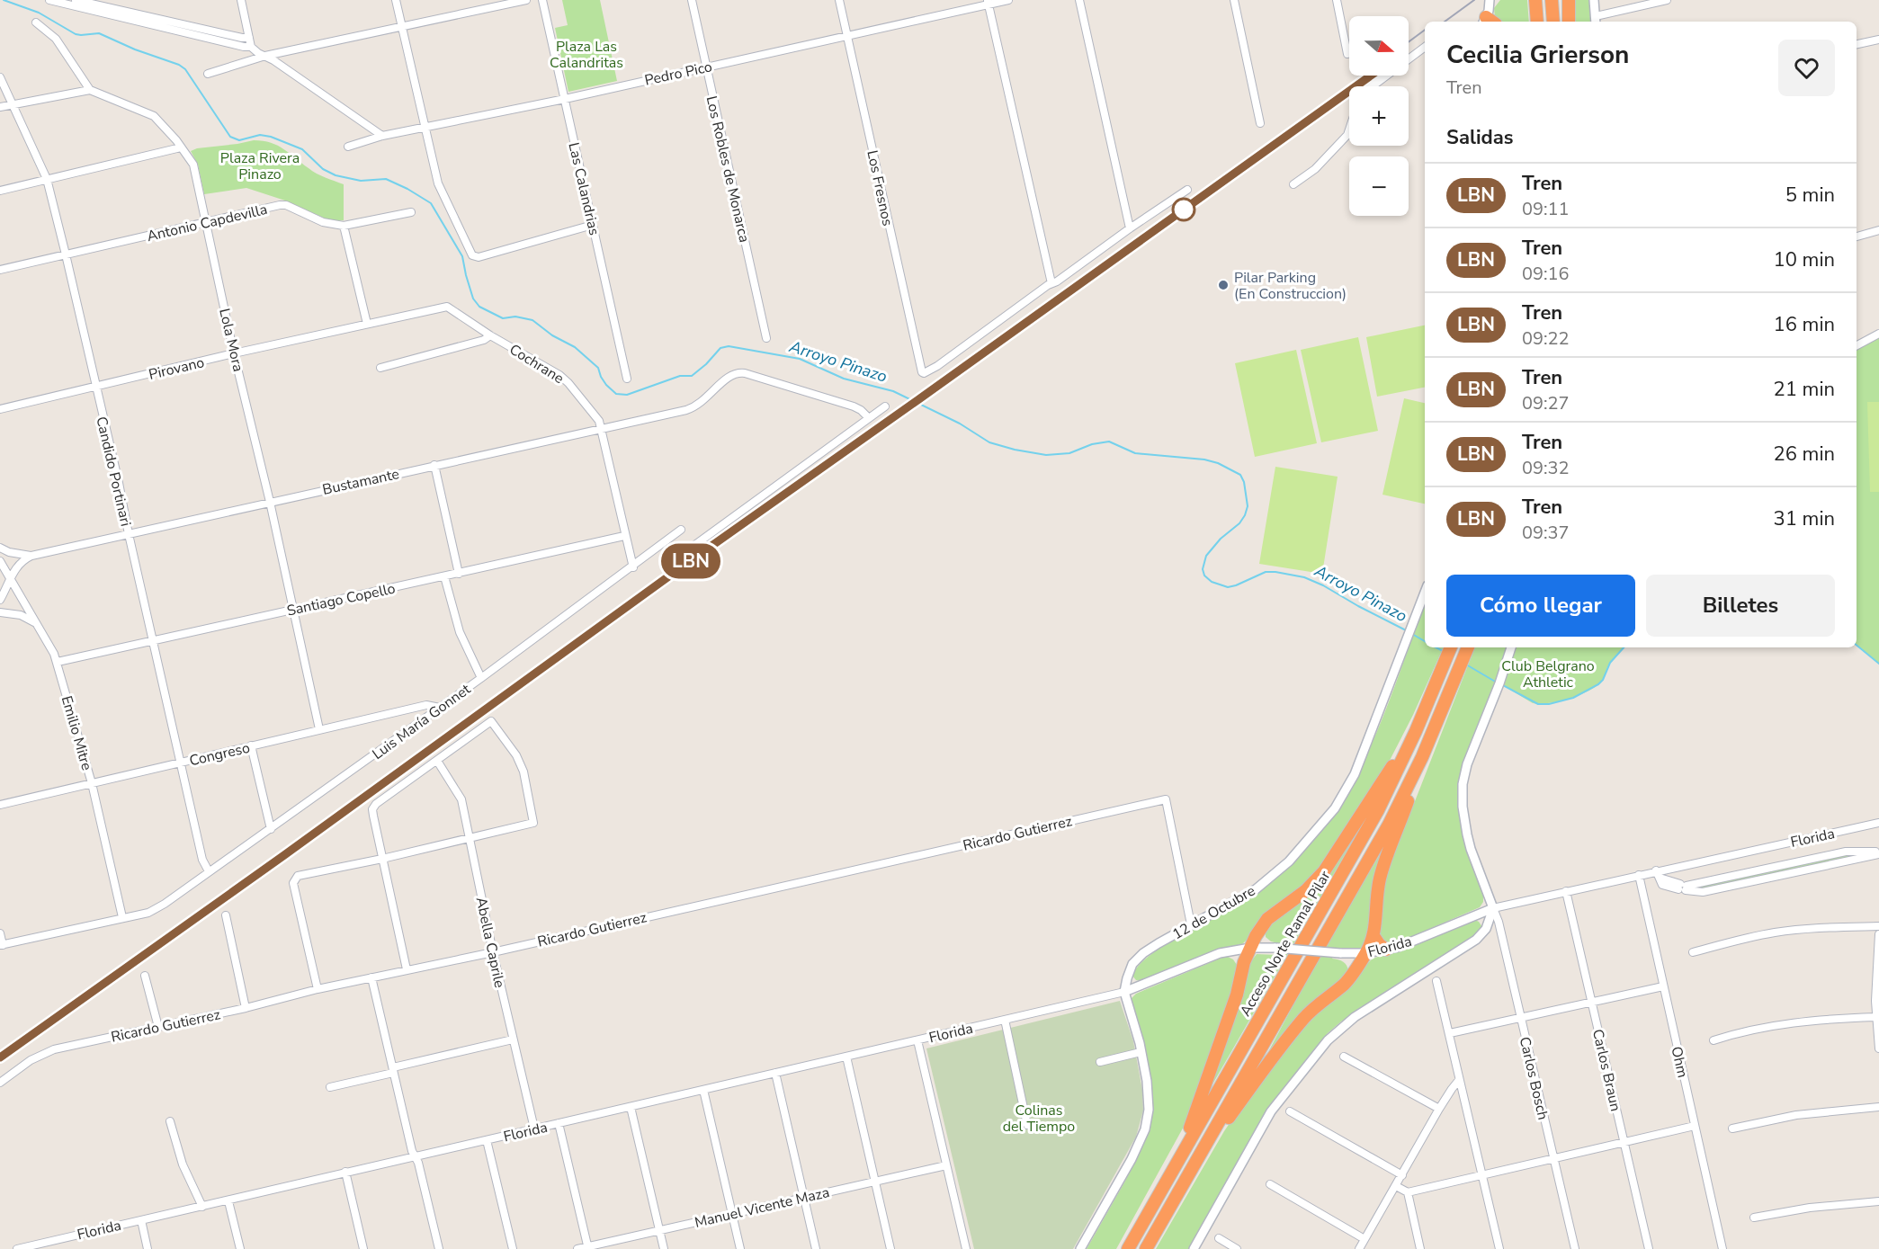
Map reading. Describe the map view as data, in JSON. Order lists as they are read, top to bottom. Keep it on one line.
{"streets":{"highway":["Acceso Norte Ramal Pilar"],"street":["Pedro Pico","Los Robles de Monarca","Los Fresnos","Las Calandrias","Antonio Capdevilla","Lola Mora","Cochrane","Pirovano","Candido Portinari","Bustamante","Santiago Copello","Luis María Gonnet","Emilio Mitre","Congreso","Ricardo Gutierrez","Florida","12 de Octubre","Abella Caprile","Ohm","Carlos Braun","Carlos Bosch","Manuel Vicente Maza"]},"crossings":[["Pedro Pico","Los Robles de Monarca"],["Pedro Pico","Los Fresnos"],["Pedro Pico","Las Calandrias"],["Antonio Capdevilla","Lola Mora"],["Antonio Capdevilla","Candido Portinari"],["Lola Mora","Pirovano"],["Lola Mora","Bustamante"],["Lola Mora","Santiago Copello"],["Lola Mora","Congreso"],["Cochrane","Pirovano"],["Cochrane","Bustamante"],["Cochrane","Santiago Copello"],["Cochrane","Luis María Gonnet"],["Pirovano","Candido Portinari"],["Candido Portinari","Bustamante"],["Candido Portinari","Santiago Copello"],["Candido Portinari","Luis María Gonnet"],["Candido Portinari","Congreso"],["Santiago Copello","Emilio Mitre"],["Luis María Gonnet","Emilio Mitre"],["Luis María Gonnet","Congreso"],["Emilio Mitre","Congreso"],["Ricardo Gutierrez","12 de Octubre"],["Ricardo Gutierrez","Abella Caprile"],["Florida","12 de Octubre"],["Florida","Abella Caprile"],["Florida","Ohm"],["Florida","Carlos Braun"],["Florida","Carlos Bosch"]],"water":["Arroyo Pinazo"],"parks":["Plaza Las Calandritas","Plaza Rivera Pinazo","Club Belgrano Athletic","Colinas del Tiempo"],"places":["Pilar Parking (En Construccion)"],"north":"right","page":{"on_map":"LBN","map_buttons":["+","−"],"heading":[["Cecilia Grierson","Tren"],"Salidas"],"list":[{"mark":"LBN","name":"Tren","note":"09:11","value":"5 min"},{"mark":"LBN","name":"Tren","note":"09:16","value":"10 min"},{"mark":"LBN","name":"Tren","note":"09:22","value":"16 min"},{"mark":"LBN","name":"Tren","note":"09:27","value":"21 min"},{"mark":"LBN","name":"Tren","note":"09:32","value":"26 min"},{"mark":"LBN","name":"Tren","note":"09:37","value":"31 min"}],"buttons":["Cómo llegar","Billetes"]}}
